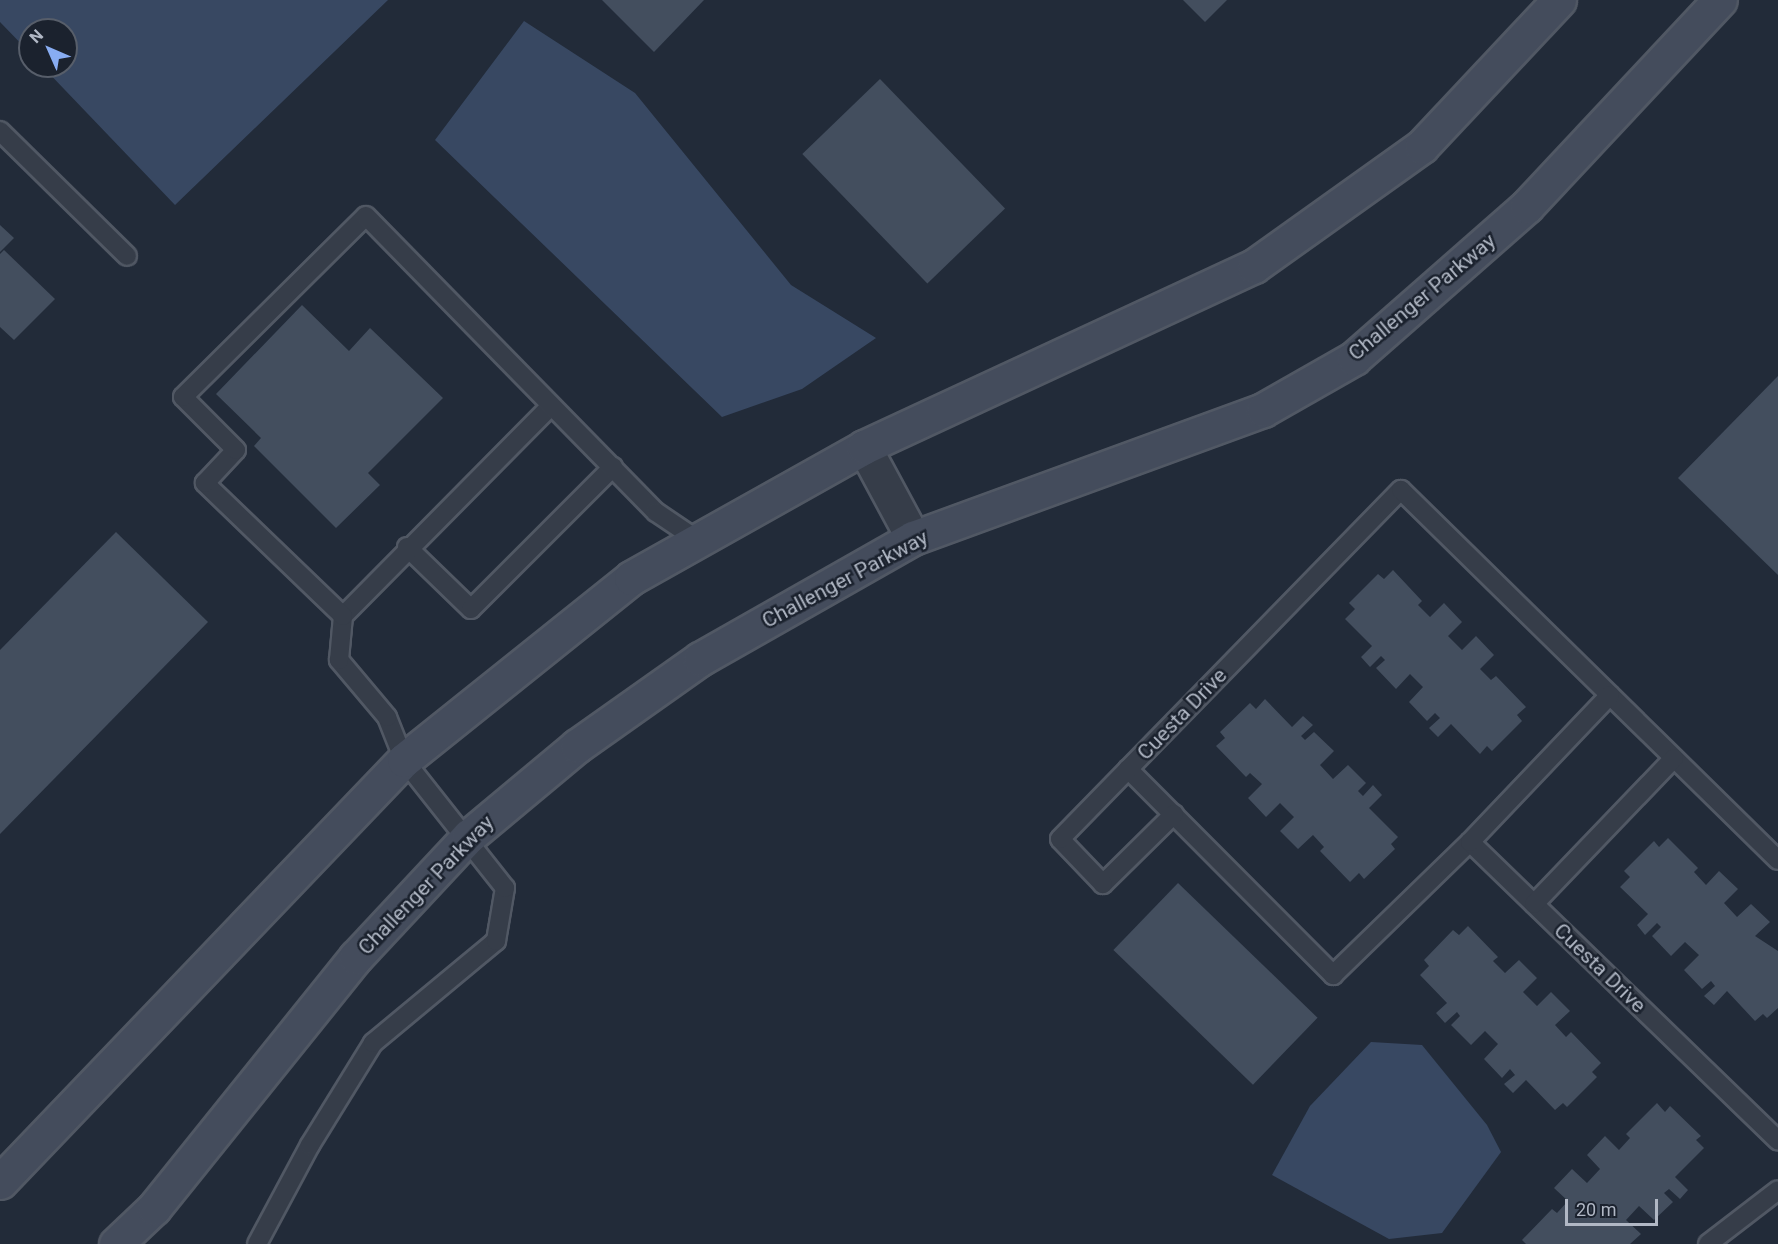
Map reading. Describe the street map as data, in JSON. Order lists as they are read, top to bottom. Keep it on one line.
{"streets":{"main road":["Challenger Parkway"],"lane":["Cuesta Drive"]},"scale_bar":"20 m","north":"top left"}
